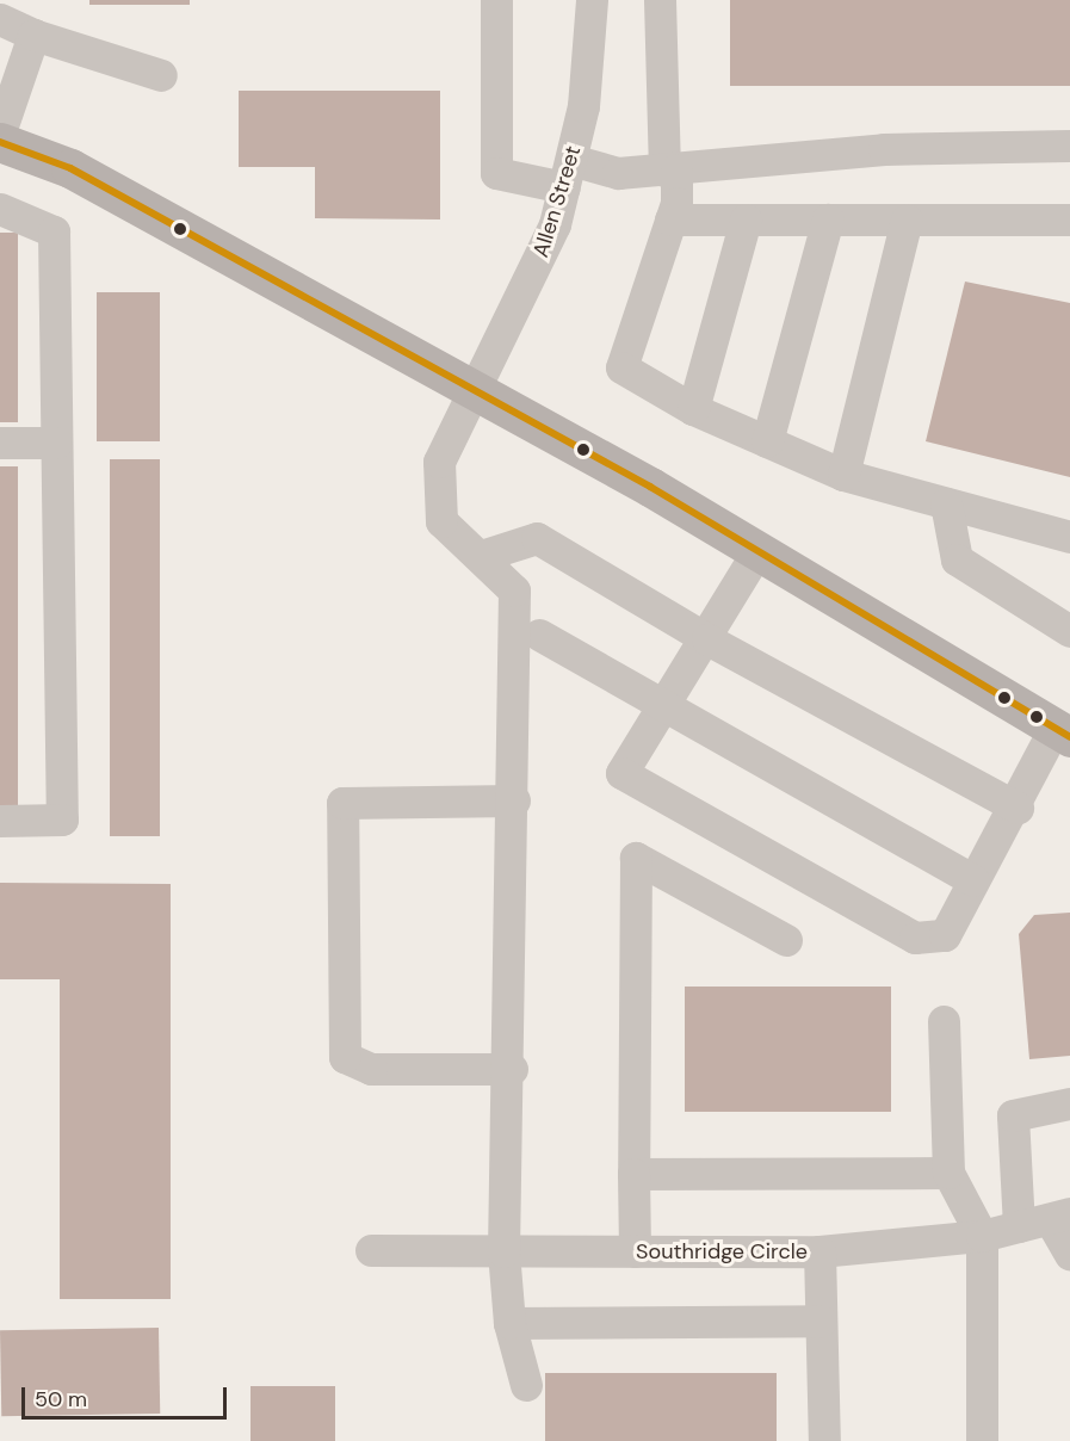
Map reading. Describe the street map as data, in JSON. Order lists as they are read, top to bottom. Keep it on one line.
{"streets":{"street":["Allen Street","Southridge Circle"]},"crossings":[["Allen Street","Southridge Circle"]],"scale_bar":"50 m"}
